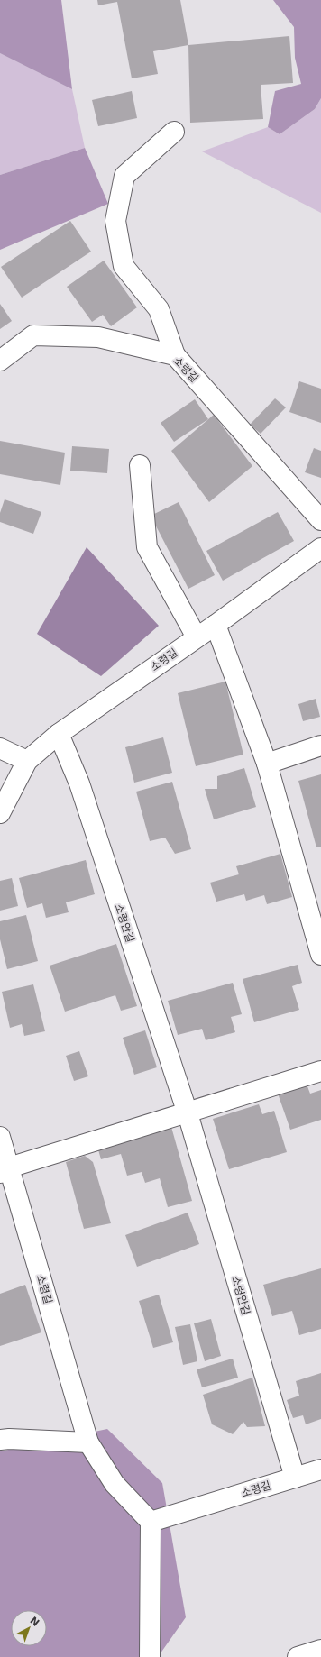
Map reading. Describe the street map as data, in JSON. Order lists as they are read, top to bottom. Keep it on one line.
{"streets":{"street":["소령길","소령안길"]},"crossings":[["소령길","소령안길"]],"north":"top right"}
